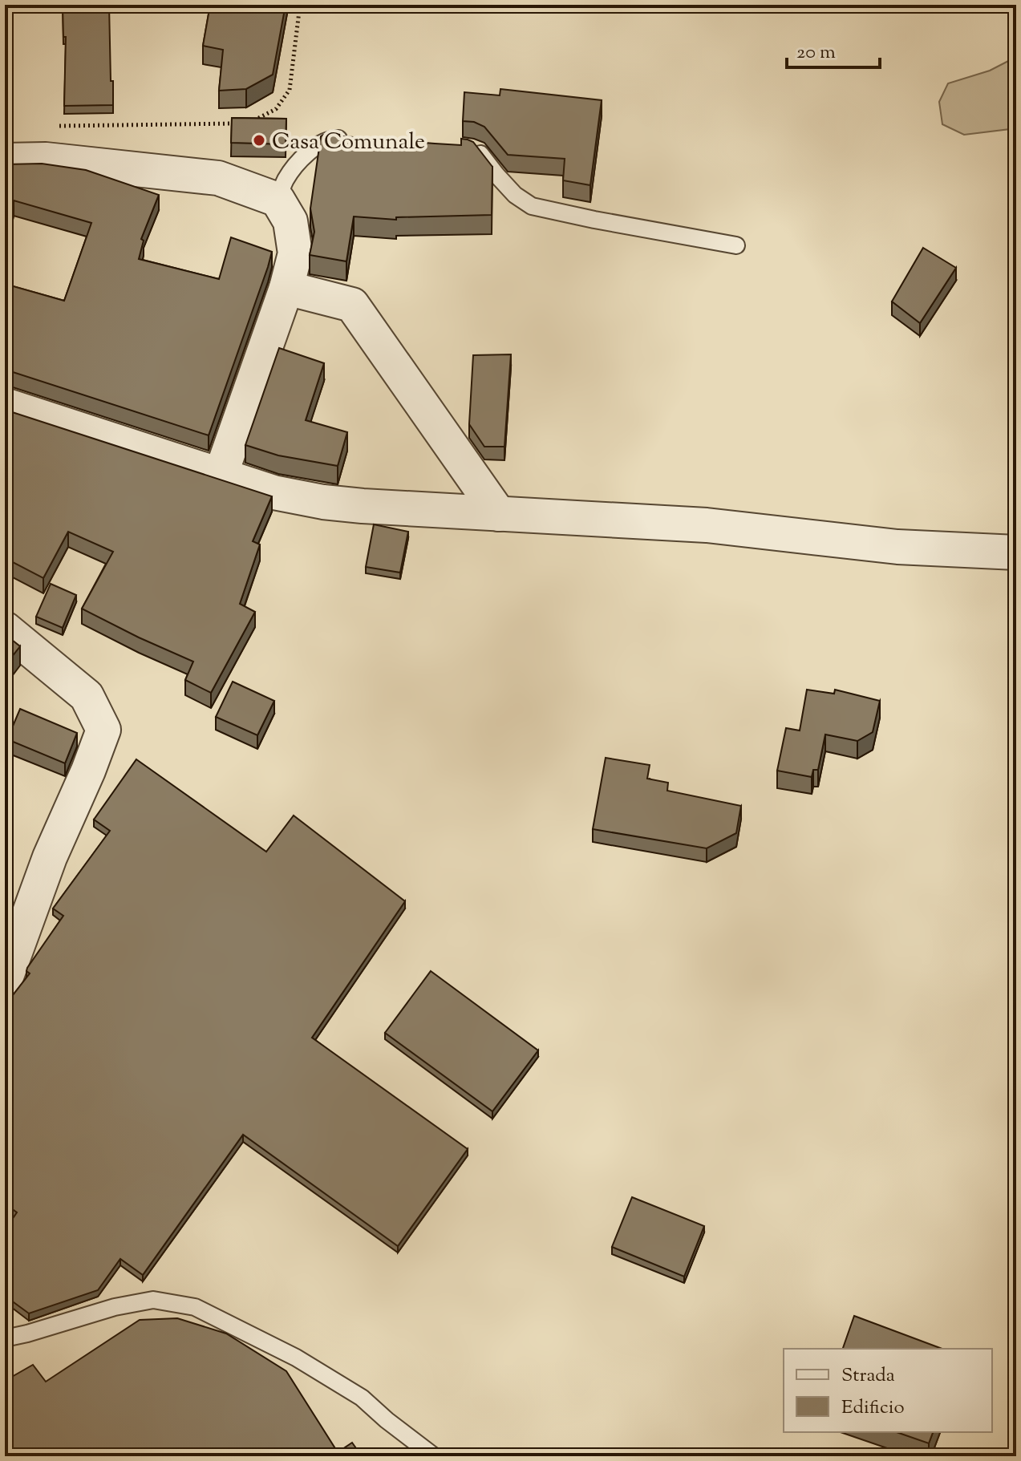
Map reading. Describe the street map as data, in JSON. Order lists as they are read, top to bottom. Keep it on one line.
{"places":["Casa Comunale"],"legend":["Strada","Edificio"],"scale_bar":"20 m"}
